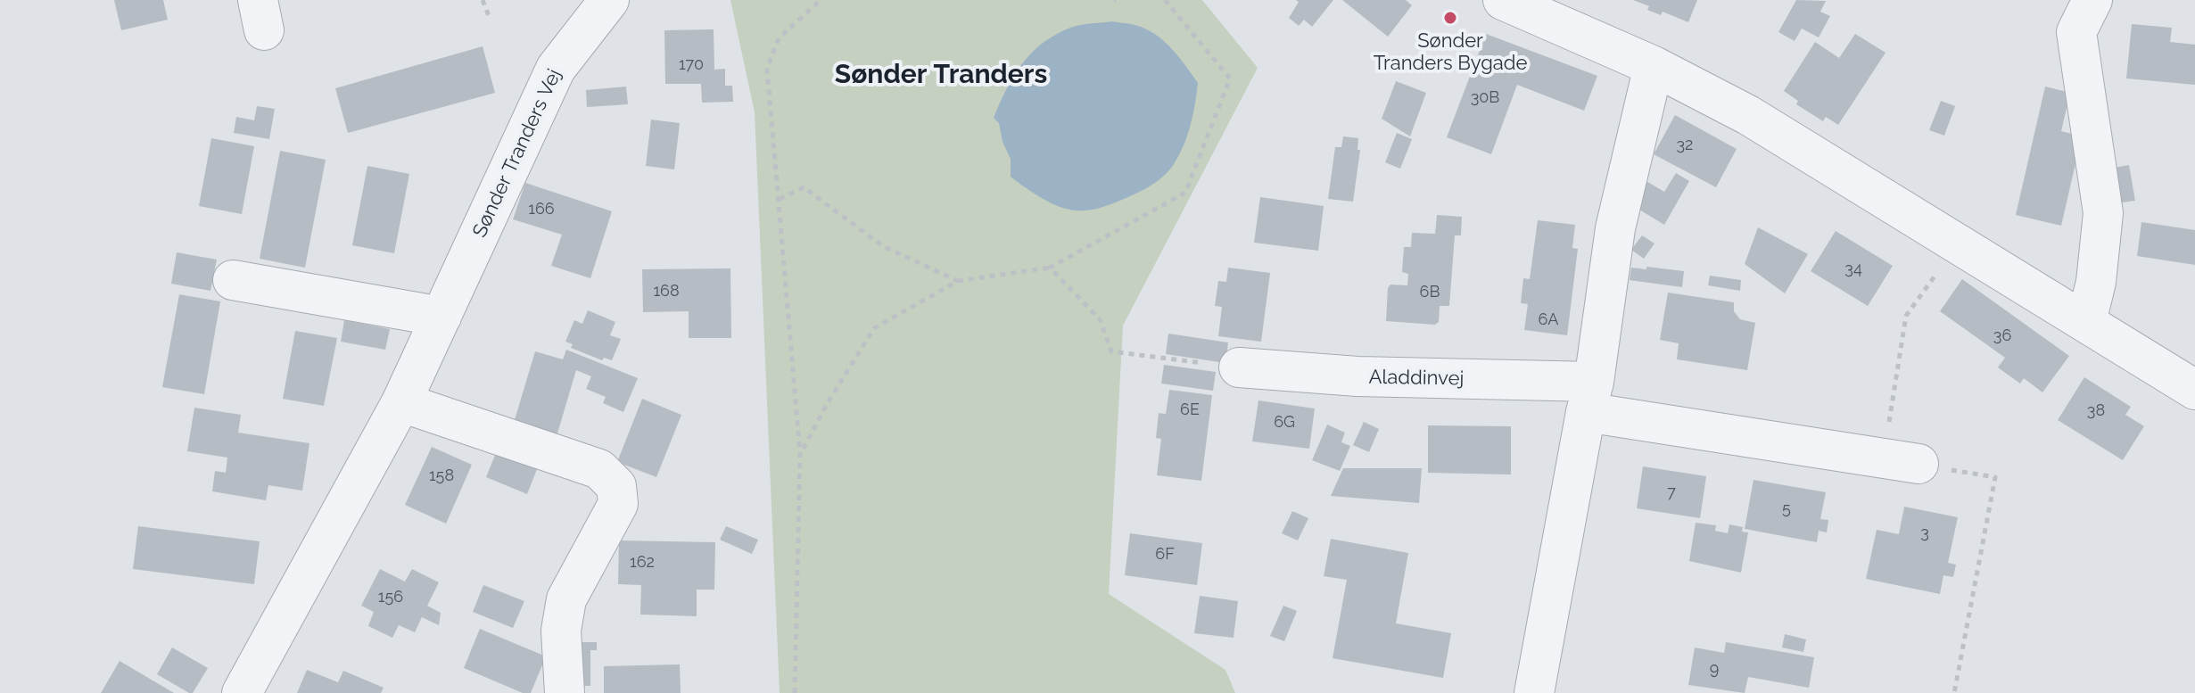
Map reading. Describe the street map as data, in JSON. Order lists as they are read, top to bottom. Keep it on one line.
{"streets":{"street":["Sønder Tranders Vej","Aladdinvej"]},"districts":["Sønder Tranders"],"places":["Sønder Tranders Bygade"],"house_numbers":["170","30B","32","166","34","168","6B","6A","36","6E","38","6G","158","7","5","3","6F","162","156","9"]}
